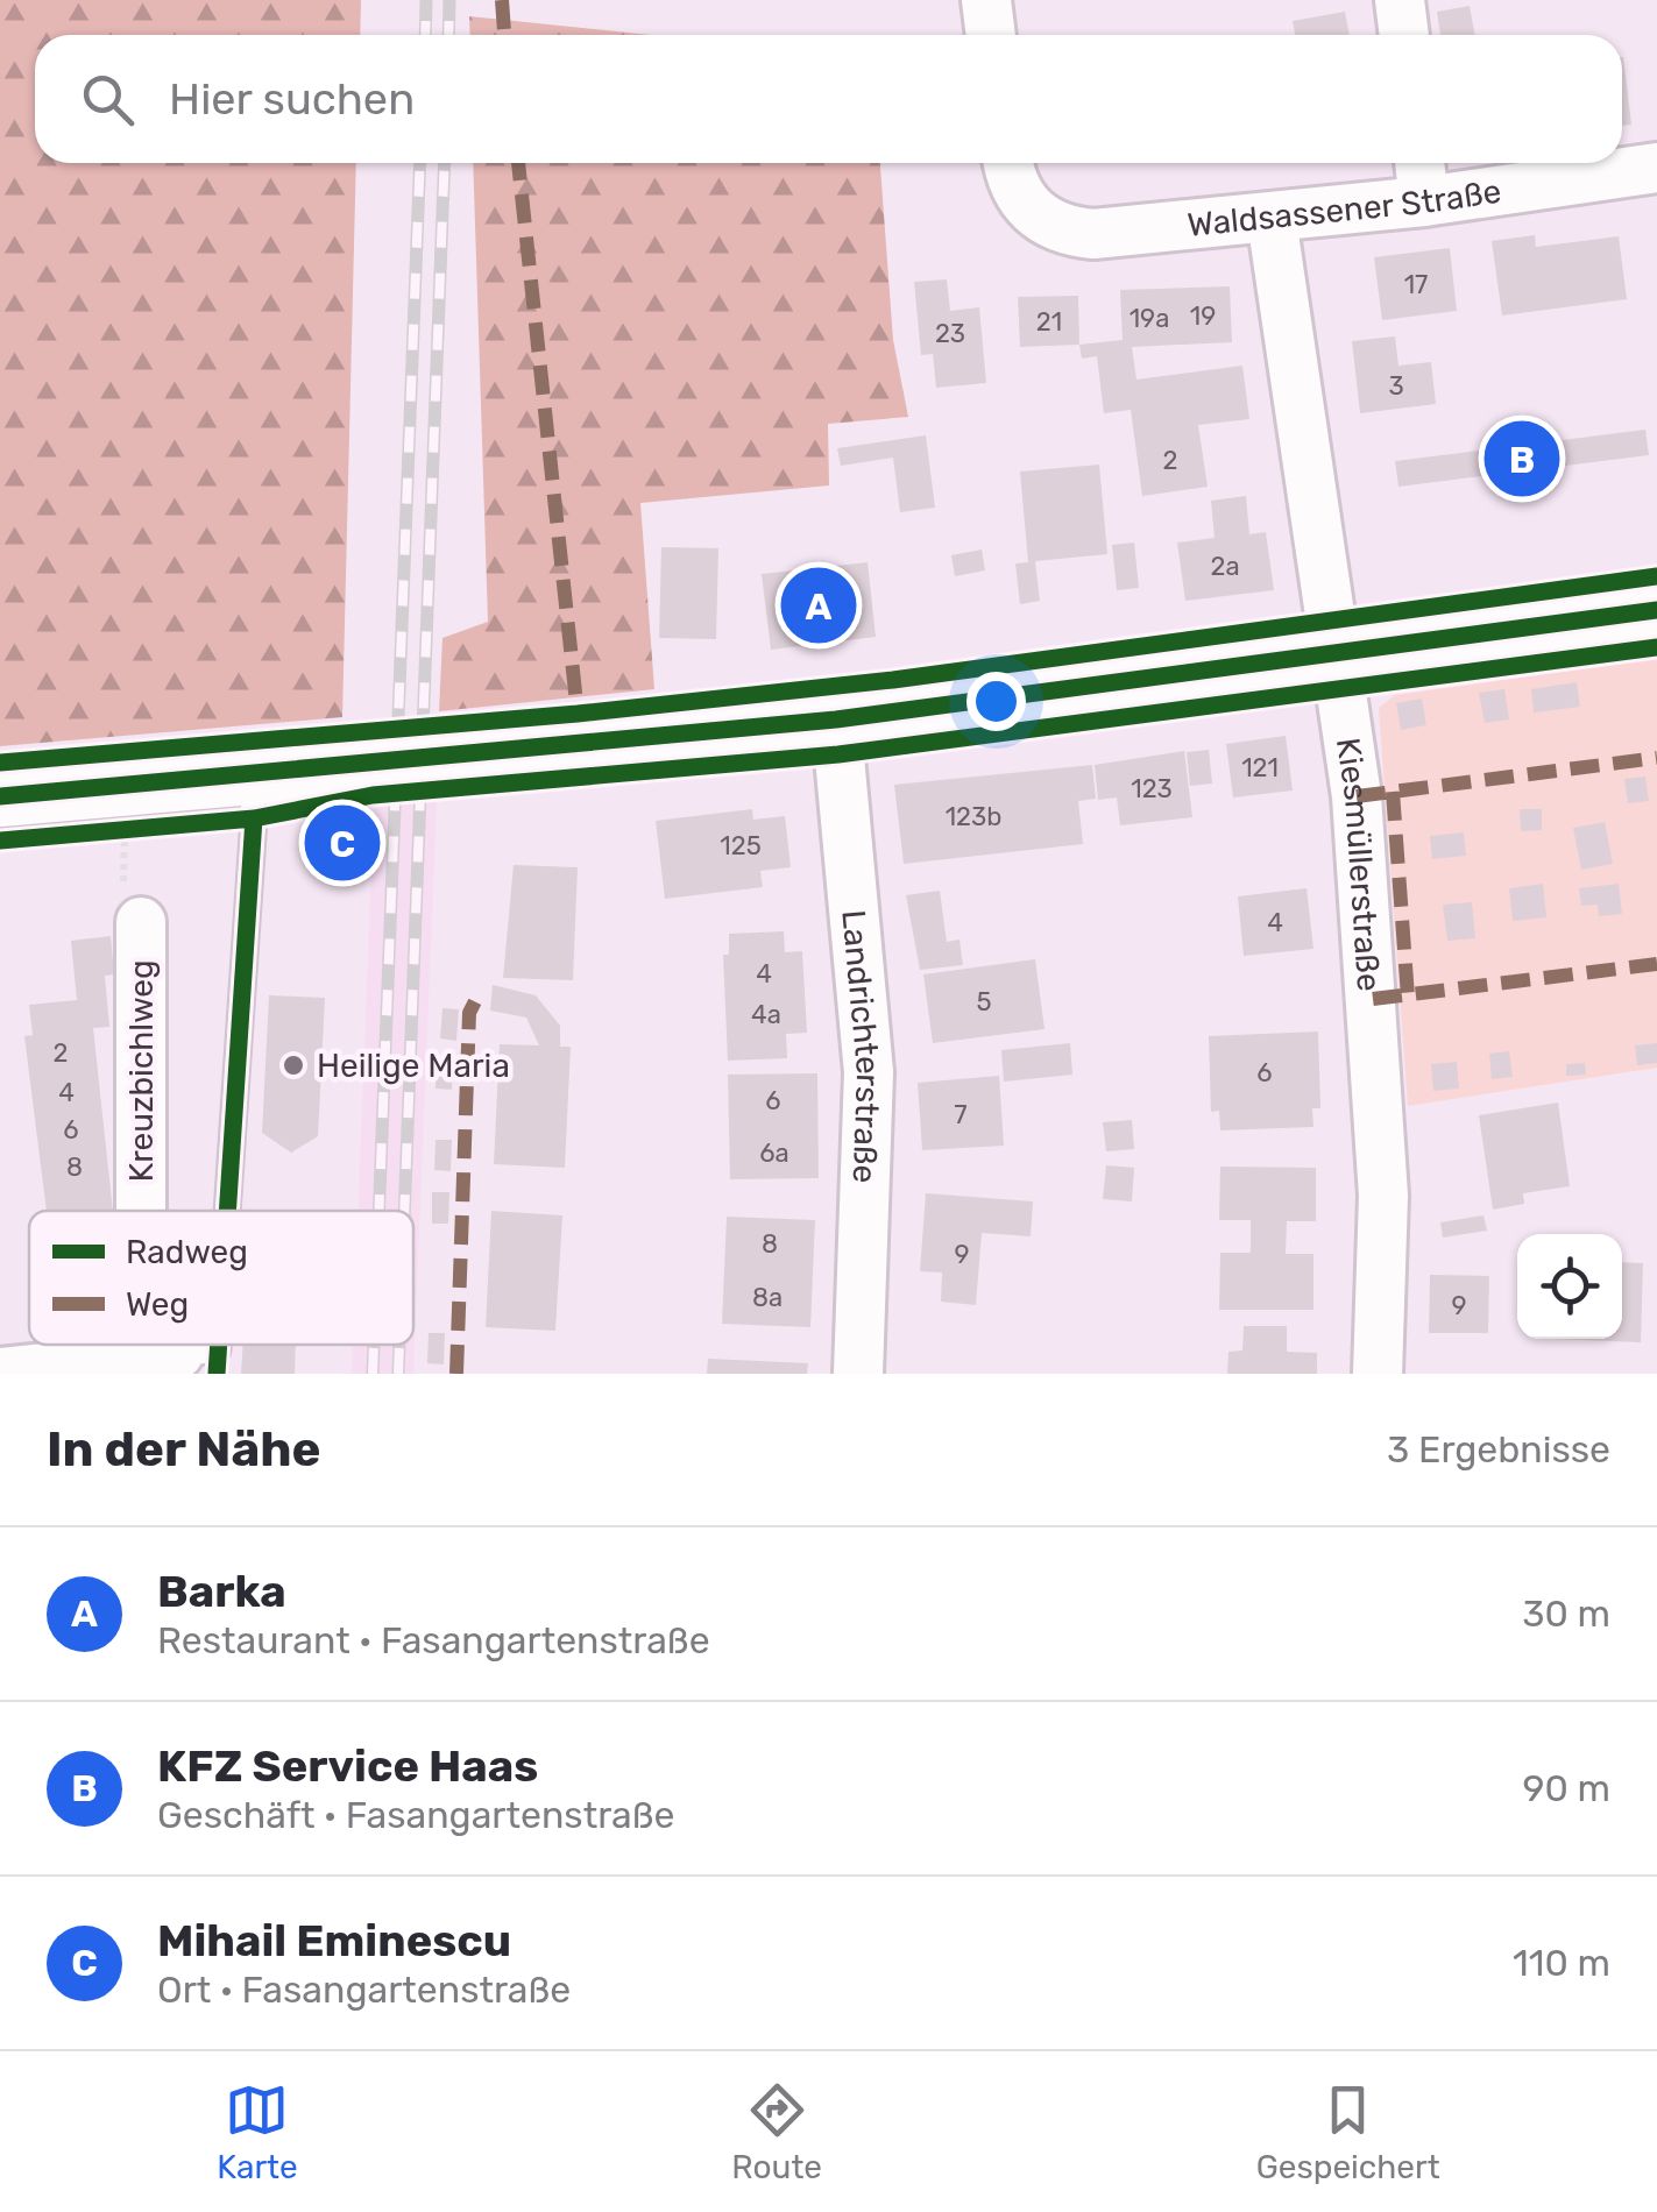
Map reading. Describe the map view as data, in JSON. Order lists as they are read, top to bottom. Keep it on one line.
{"streets":{"street":["Waldsassener Straße","Kiesmüllerstraße","Landrichterstraße","Kreuzbichlweg"]},"crossings":[["Waldsassener Straße","Kiesmüllerstraße"]],"places":["Heilige Maria"],"house_numbers":["17","19","19a","21","23","3","2","2a","121","123","123b","125","4","4","5","4a","2","6","4","6","7","6","6a","8","8","9","8a","9"],"legend":["Radweg","Weg"],"page":{"search":"Hier suchen","pins":["B","A","C"],"heading":["In der Nähe","3 Ergebnisse"],"list":[{"mark":"A","name":"Barka","note":"Restaurant · Fasangartenstraße","value":"30 m"},{"mark":"B","name":"KFZ Service Haas","note":"Geschäft · Fasangartenstraße","value":"90 m"},{"mark":"C","name":"Mihail Eminescu","note":"Ort · Fasangartenstraße","value":"110 m"}],"nav":["Karte","Route","Gespeichert"]}}
